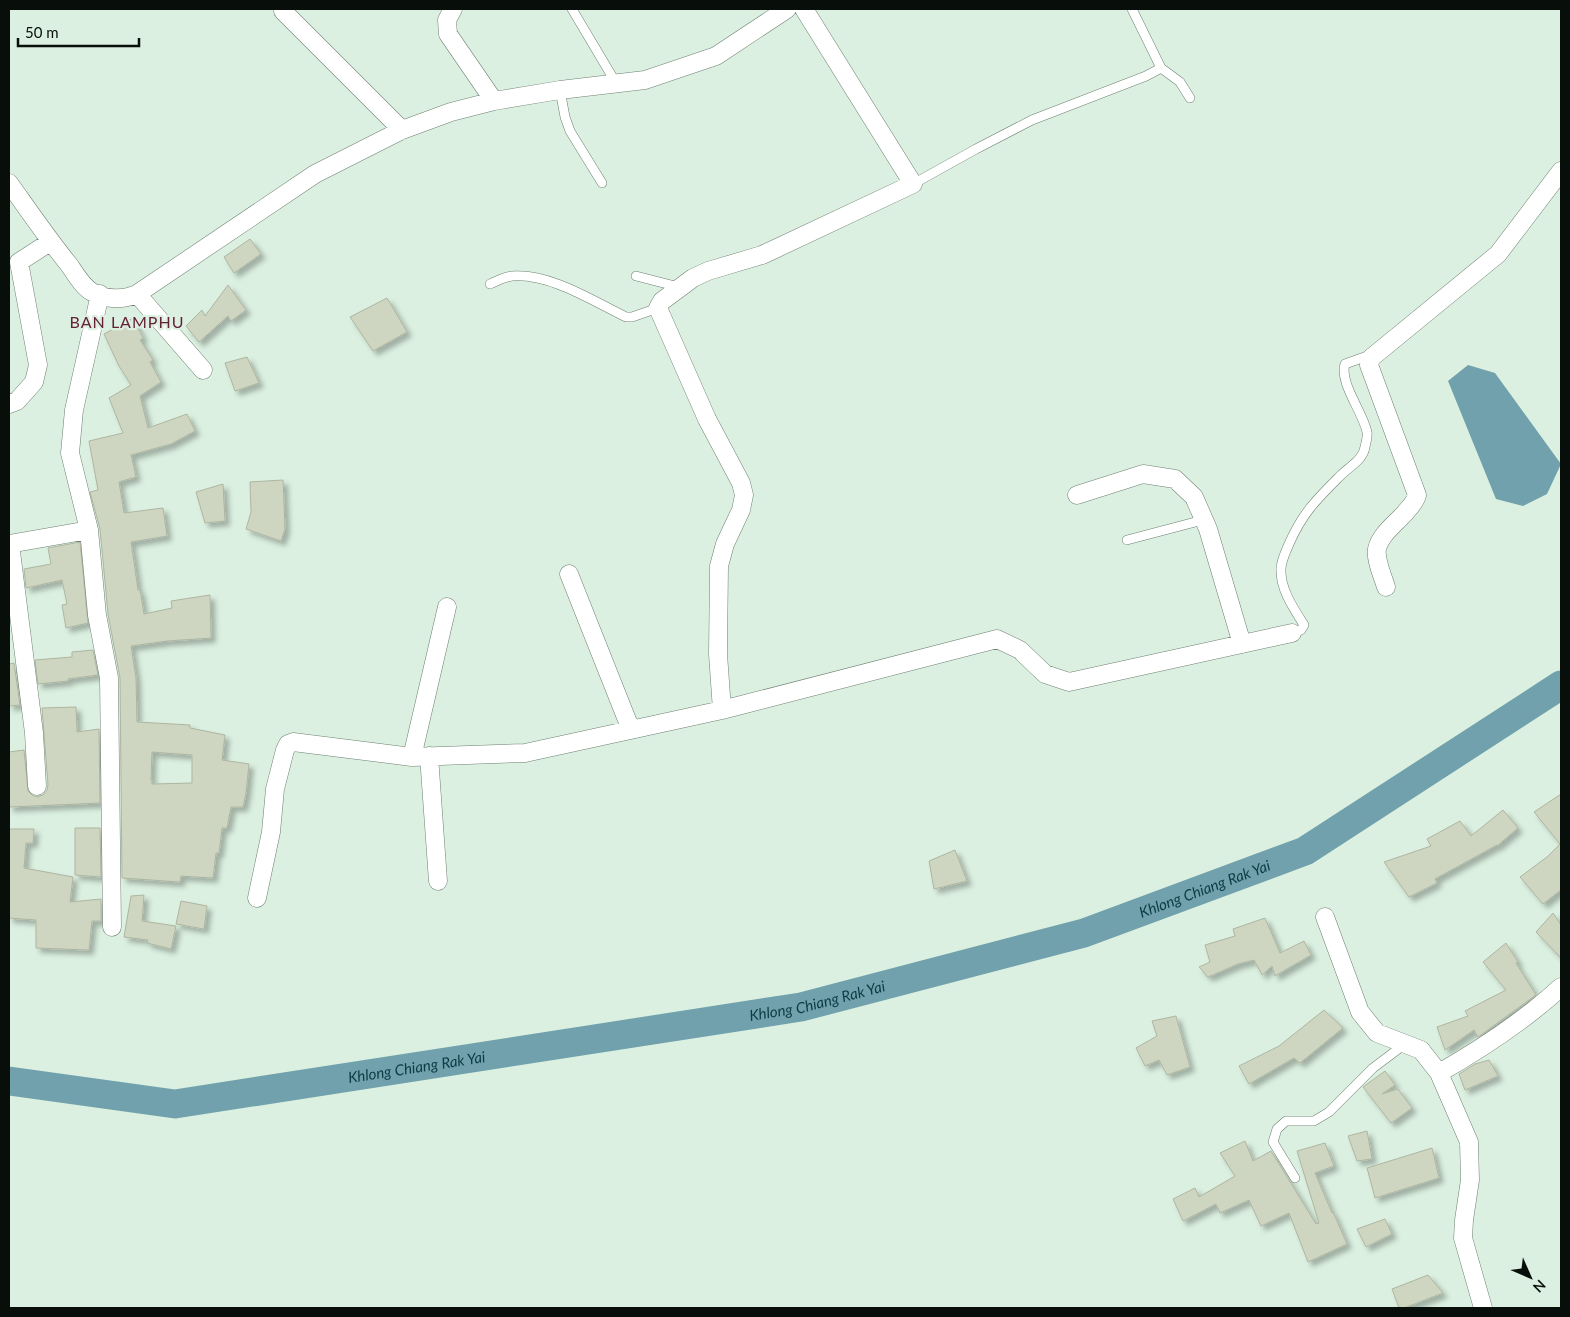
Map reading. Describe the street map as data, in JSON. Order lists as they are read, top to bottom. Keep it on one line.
{"districts":["BAN LAMPHU"],"water":["Khlong Chiang Rak Yai"],"scale_bar":"50 m","north":"bottom right"}
